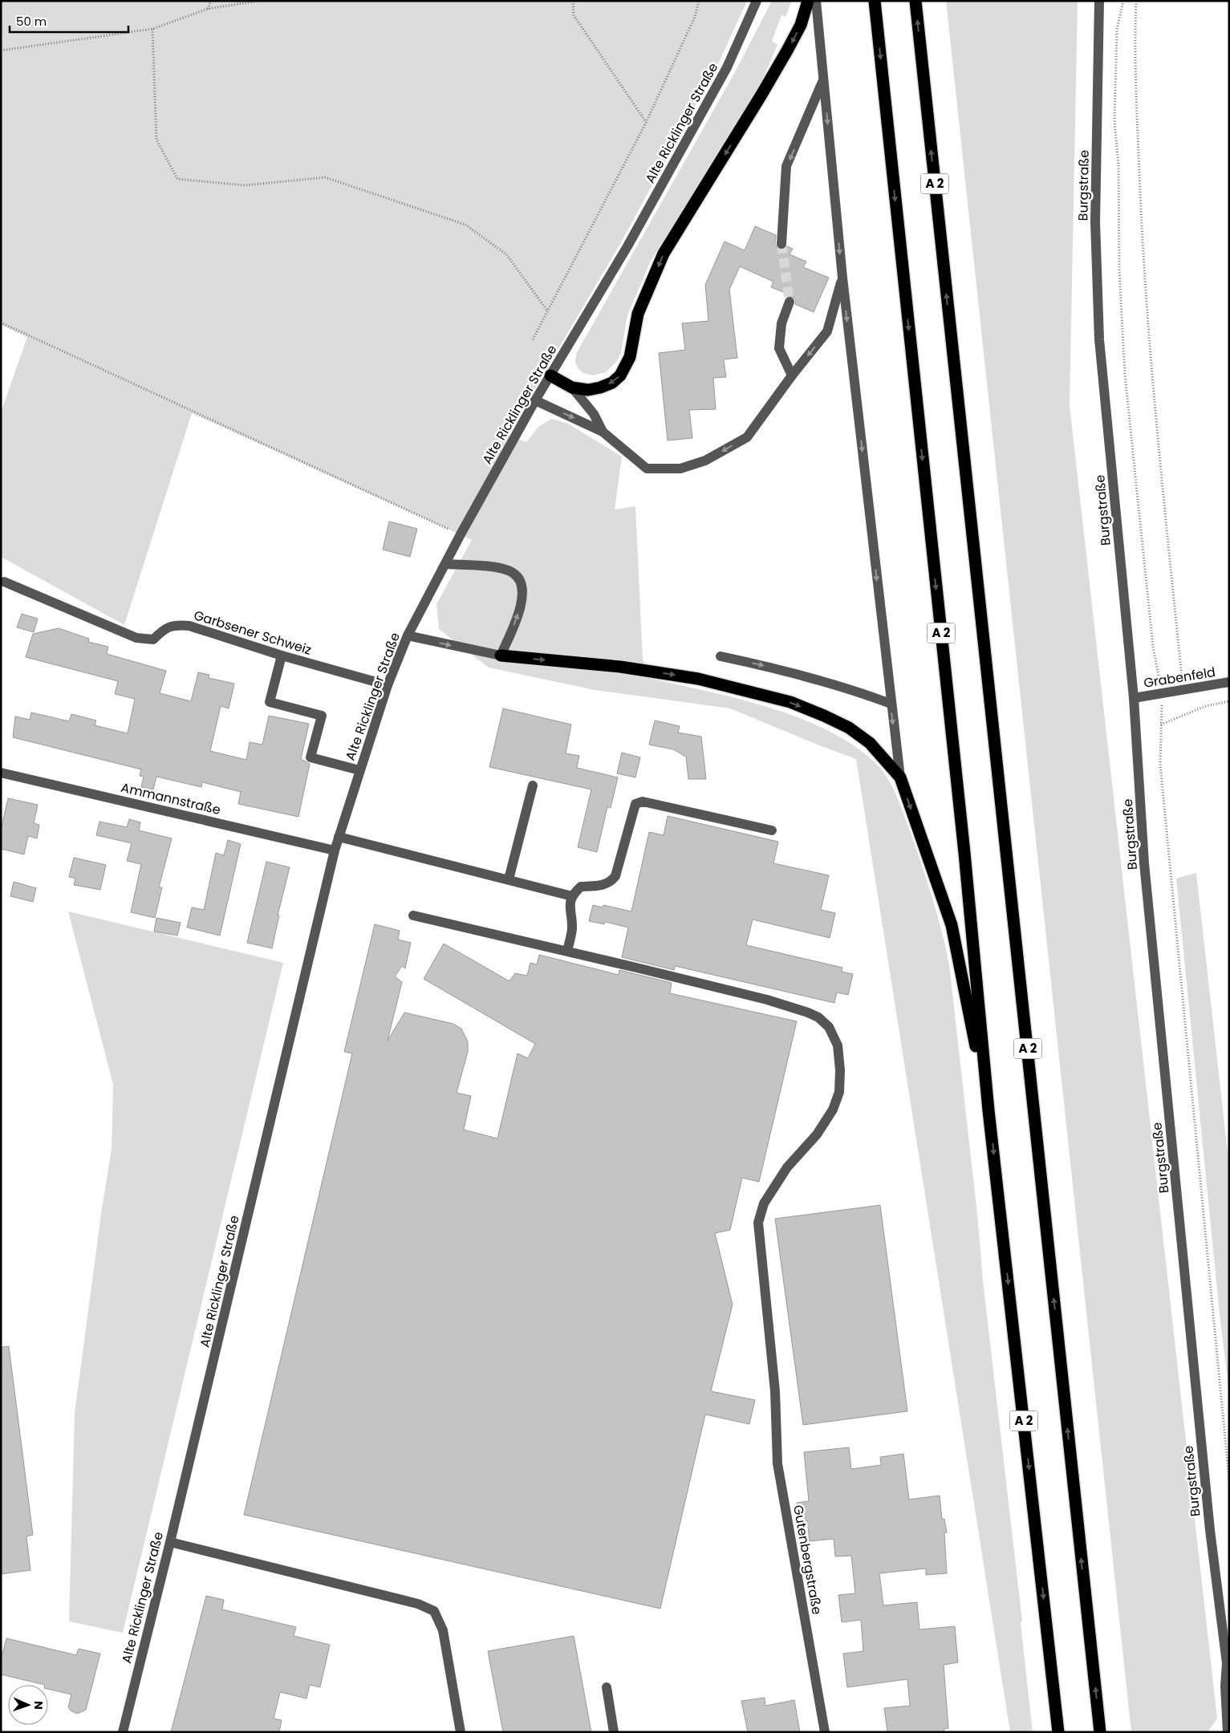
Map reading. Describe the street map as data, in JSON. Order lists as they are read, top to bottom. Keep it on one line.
{"streets":{"highway":["A 2"],"street":["Alte Ricklinger Straße","Burgstraße","Garbsener Schweiz","Grabenfeld","Ammannstraße","Gutenbergstraße"]},"crossings":[["Alte Ricklinger Straße","Garbsener Schweiz"],["Alte Ricklinger Straße","Ammannstraße"],["Burgstraße","Grabenfeld"]],"scale_bar":"50 m","north":"right"}
